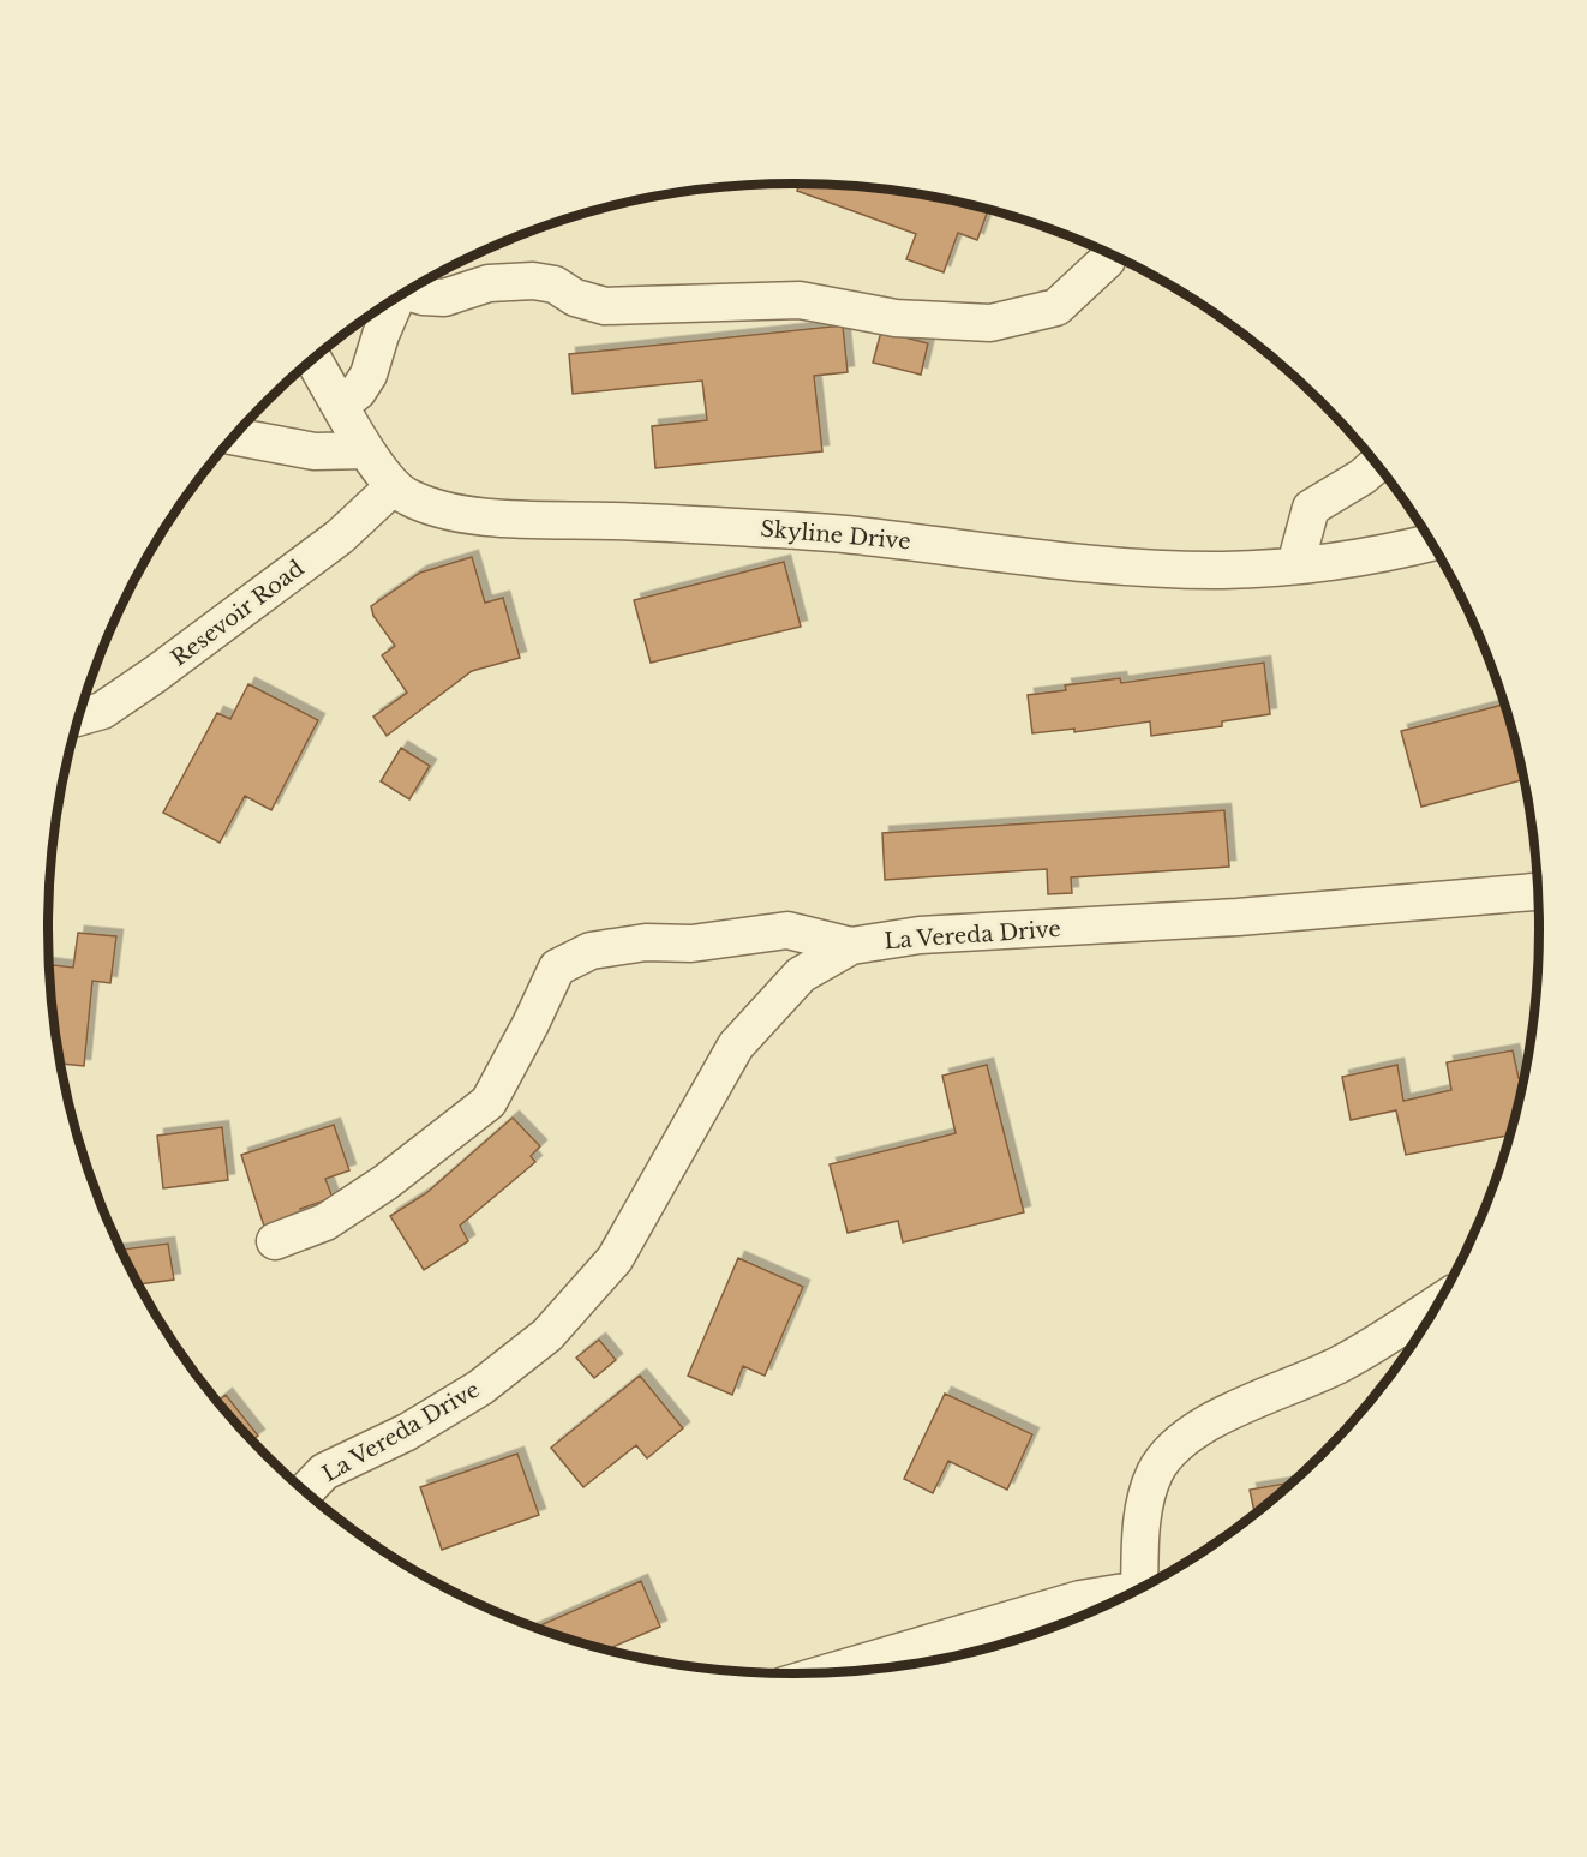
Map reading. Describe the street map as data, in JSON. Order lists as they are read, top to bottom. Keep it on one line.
{"streets":{"street":["Skyline Drive","Resevoir Road","La Vereda Drive"]},"crossings":[["Skyline Drive","Resevoir Road"]]}
